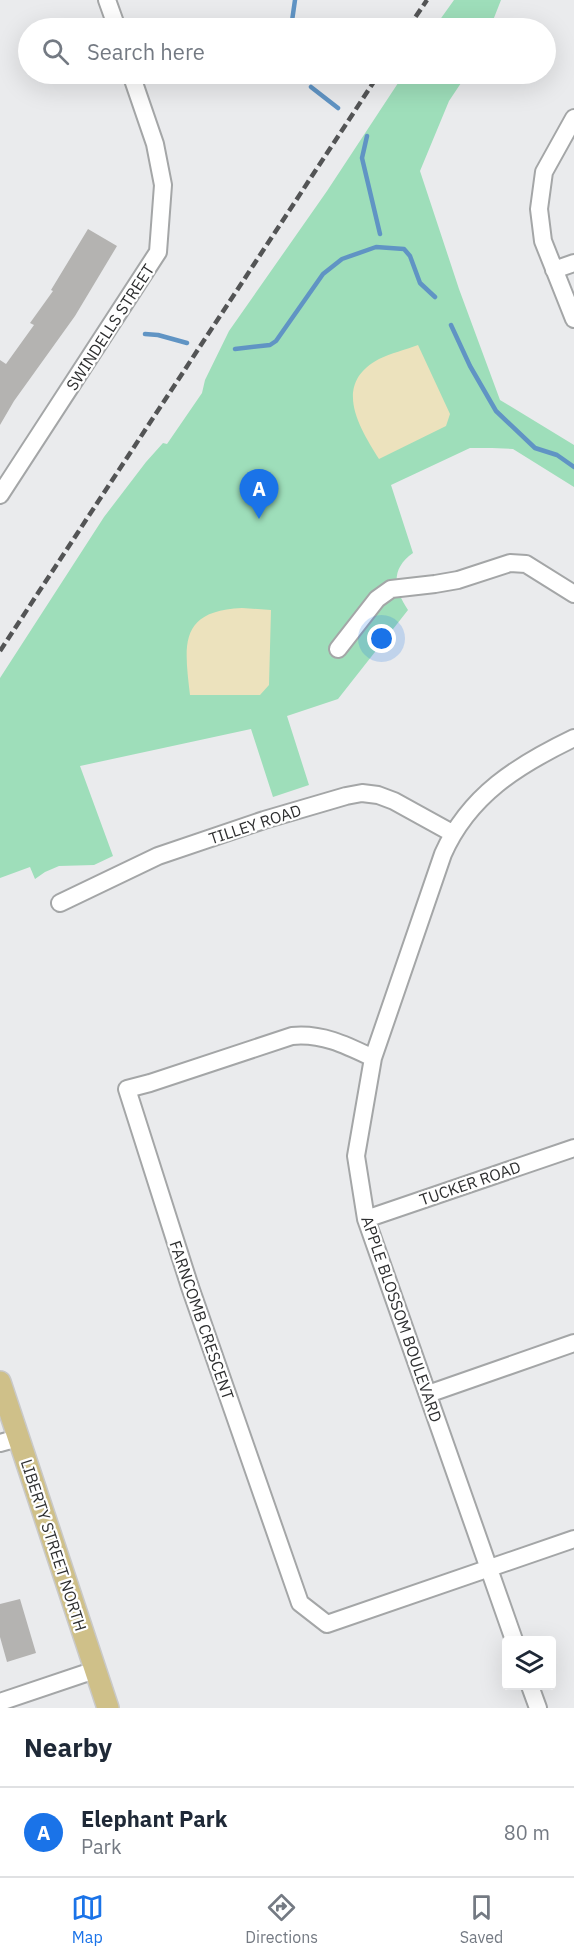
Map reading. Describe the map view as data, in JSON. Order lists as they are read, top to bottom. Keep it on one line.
{"streets":{"main road":["LIBERTY STREET NORTH"],"street":["SWINDELLS STREET","TILLEY ROAD","TUCKER ROAD","APPLE BLOSSOM BOULEVARD","FARNCOMB CRESCENT"]},"crossings":[["TILLEY ROAD","APPLE BLOSSOM BOULEVARD"],["TUCKER ROAD","APPLE BLOSSOM BOULEVARD"],["APPLE BLOSSOM BOULEVARD","FARNCOMB CRESCENT"]],"page":{"search":"Search here","pins":"A","heading":"Nearby","list":[{"mark":"A","name":"Elephant Park","note":"Park","value":"80 m"}],"nav":["Map","Directions","Saved"]}}
